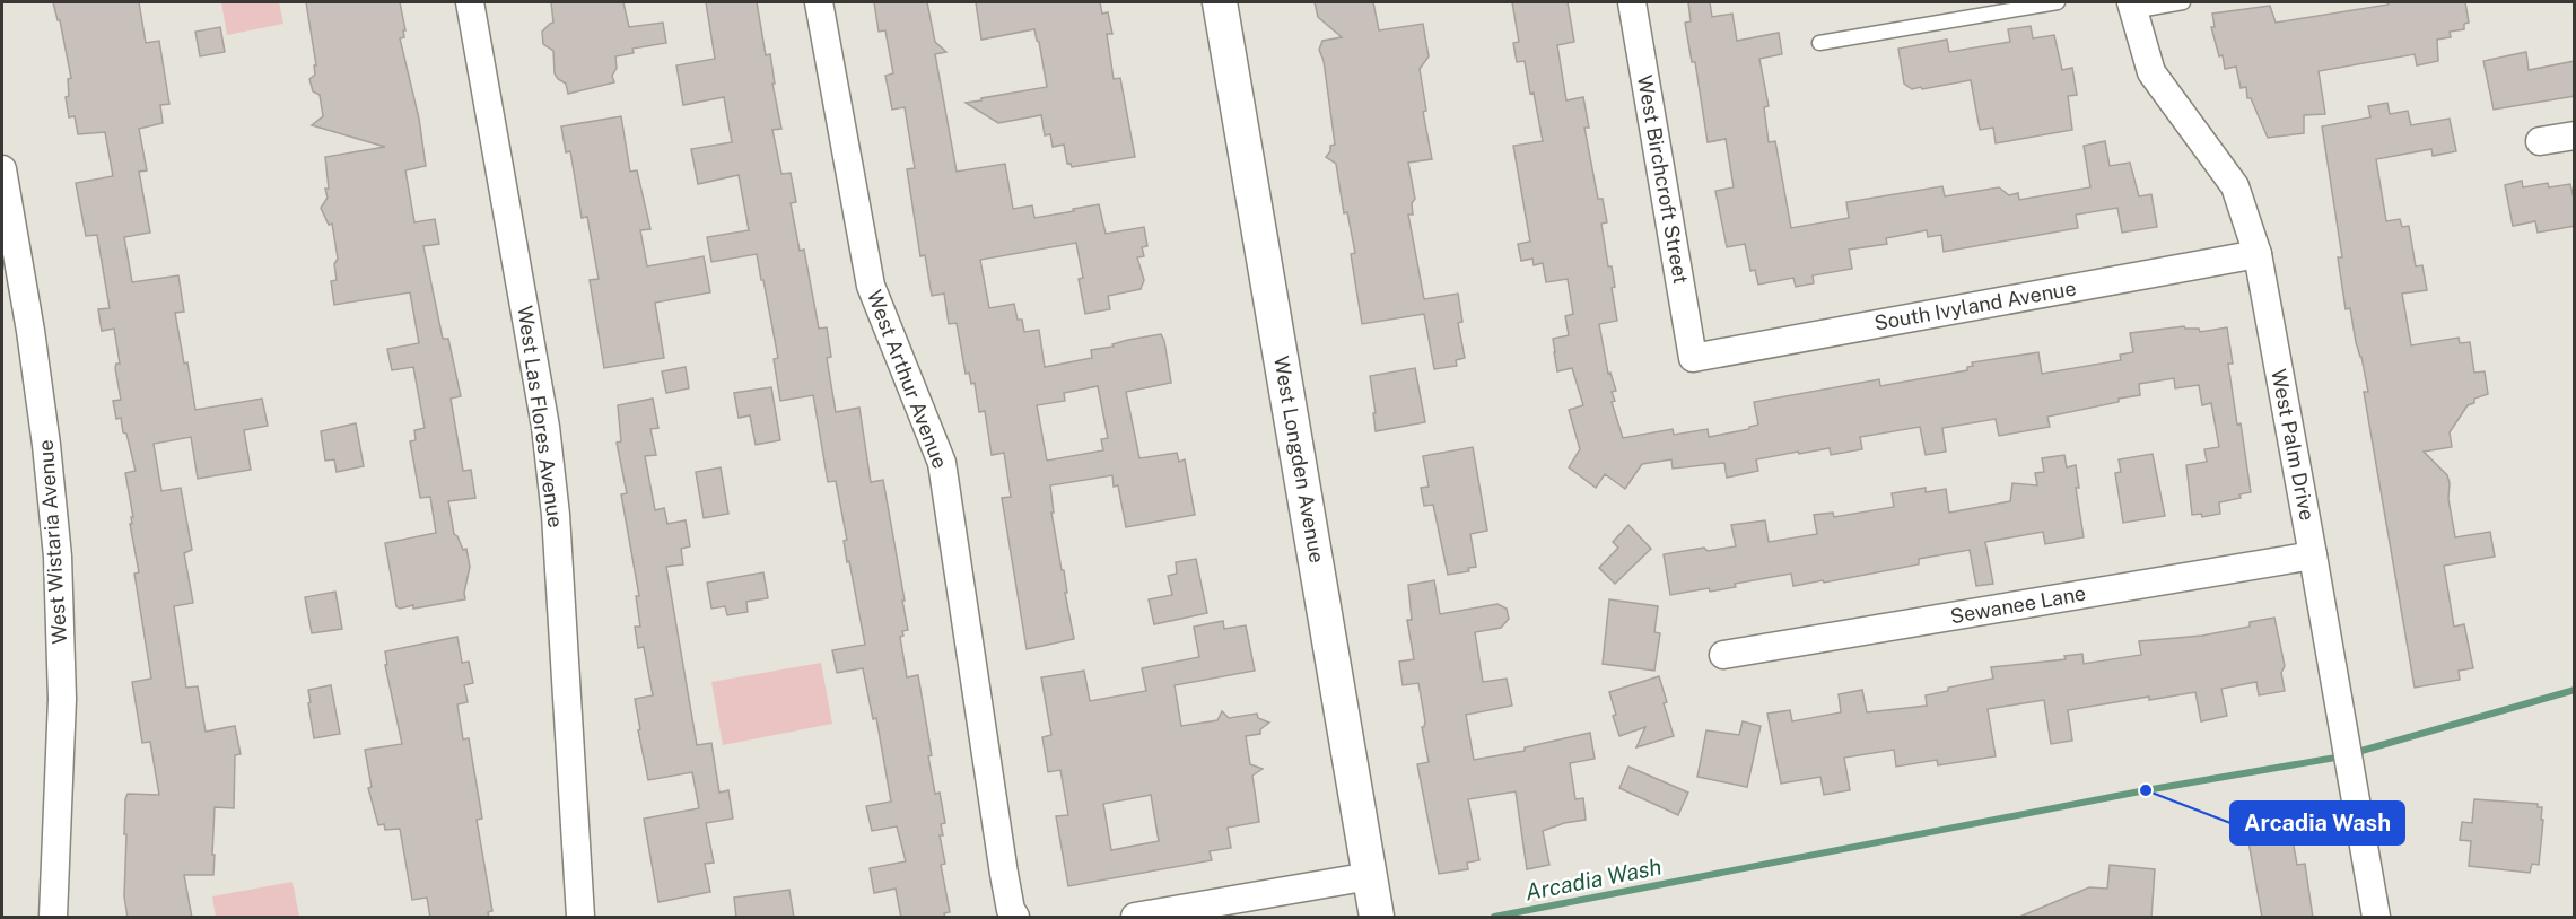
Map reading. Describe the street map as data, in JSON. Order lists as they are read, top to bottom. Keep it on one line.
{"streets":{"street":["West Birchcroft Street","South Ivyland Avenue","West Arthur Avenue","West Las Flores Avenue","West Palm Drive","West Longden Avenue","West Wistaria Avenue","Sewanee Lane"]},"crossings":[["West Birchcroft Street","South Ivyland Avenue"],["South Ivyland Avenue","West Palm Drive"],["West Palm Drive","Sewanee Lane"]],"water":["Arcadia Wash"],"places":["Arcadia Wash"]}
